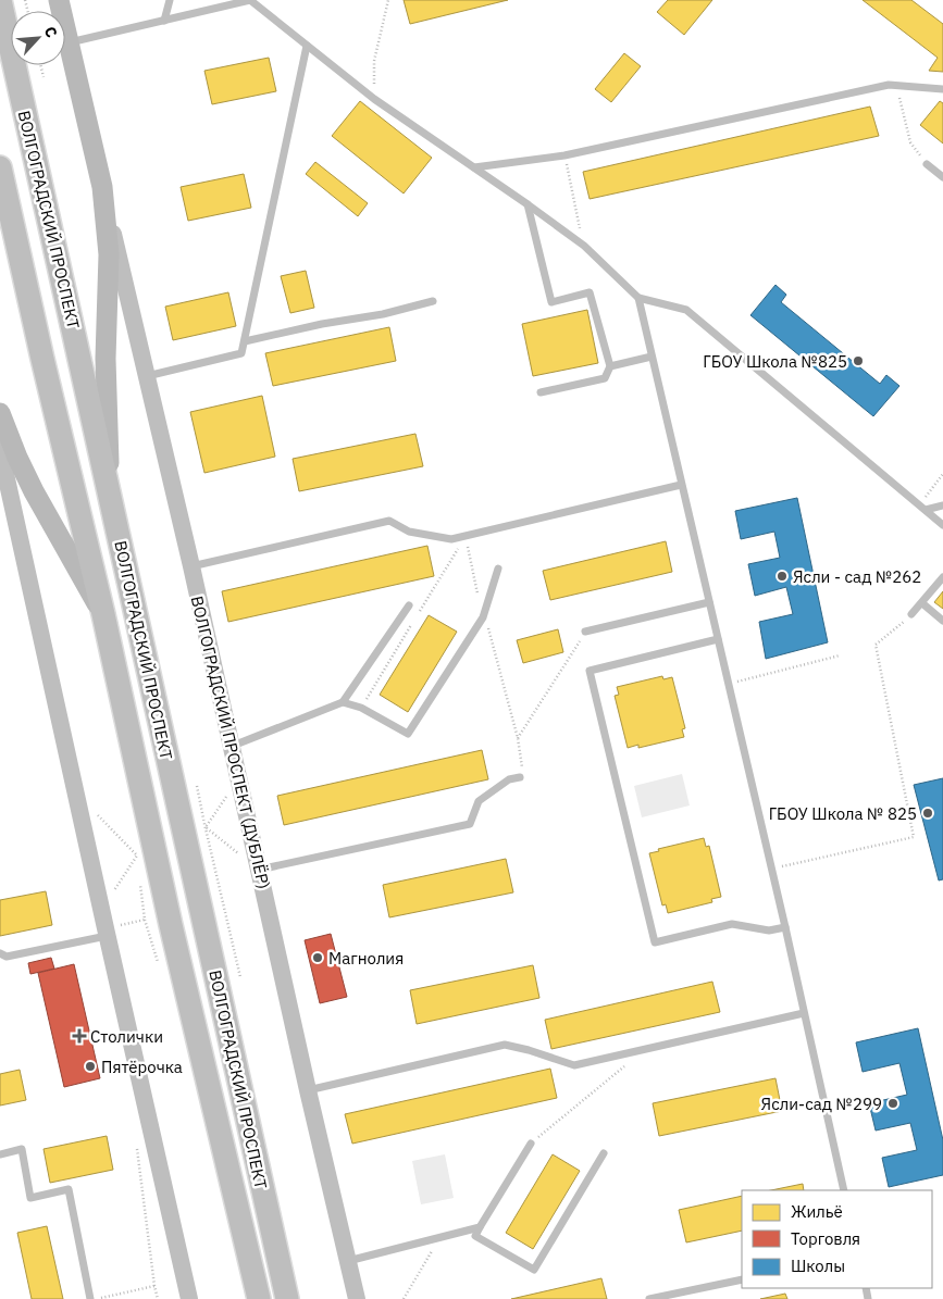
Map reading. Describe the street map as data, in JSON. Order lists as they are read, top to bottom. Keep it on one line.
{"streets":{"main road":["ВОЛГОГРАДСКИЙ ПРОСПЕКТ","ВОЛГОГРАДСКИЙ ПРОСПЕКТ (ДУБЛЁР)"]},"crossings":[["ВОЛГОГРАДСКИЙ ПРОСПЕКТ","ВОЛГОГРАДСКИЙ ПРОСПЕКТ (ДУБЛЁР)"]],"places":{"other":["ГБОУ Школа №825","Ясли - сад №262","ГБОУ Школа № 825","Магнолия","Пятёрочка","Ясли-сад №299"],"health":["Столички"]},"legend":["Жильё","Торговля","Школы"],"north":"top right"}
